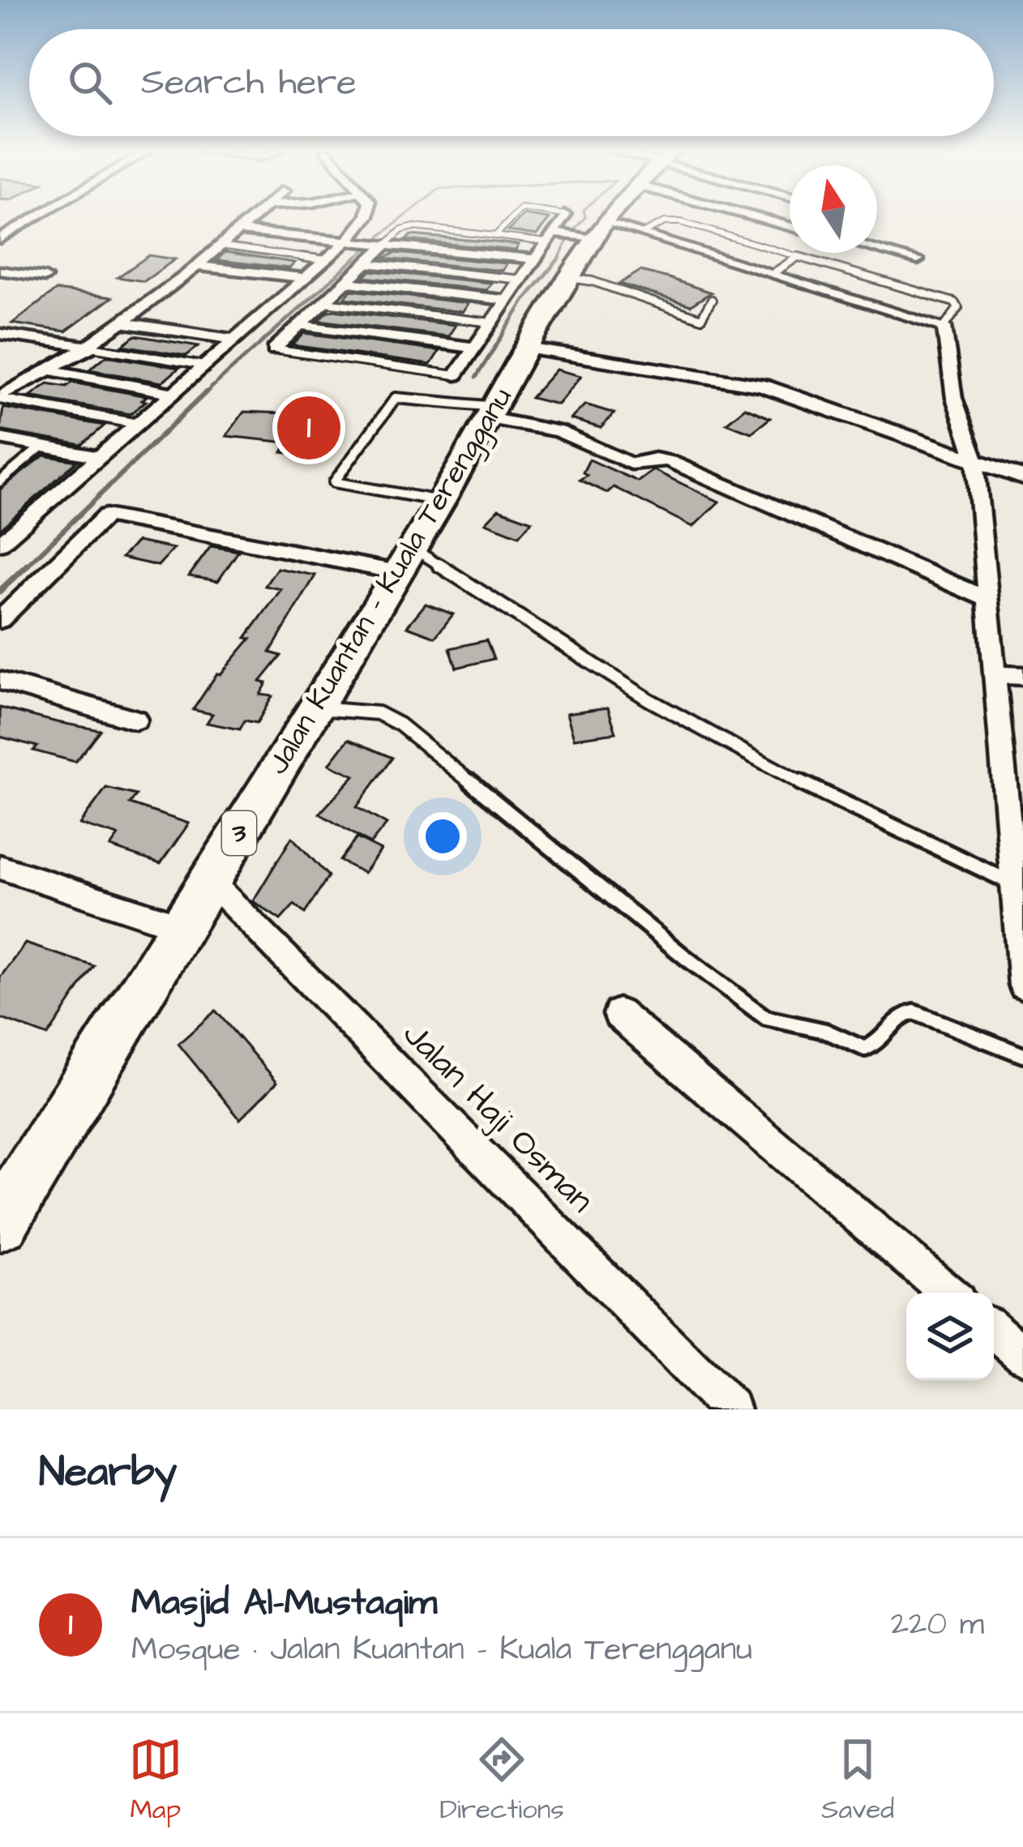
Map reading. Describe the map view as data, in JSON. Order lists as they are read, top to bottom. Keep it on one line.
{"streets":{"highway":["Jalan Kuantan - Kuala Terengganu","3"],"street":["Jalan Haji Osman"]},"crossings":[["Jalan Kuantan - Kuala Terengganu","Jalan Haji Osman"]],"north":"top","page":{"search":"Search here","pins":"1","heading":"Nearby","list":[{"mark":"1","name":"Masjid Al-Mustaqim","note":"Mosque · Jalan Kuantan - Kuala Terengganu","value":"220 m"}],"nav":["Map","Directions","Saved"]}}
